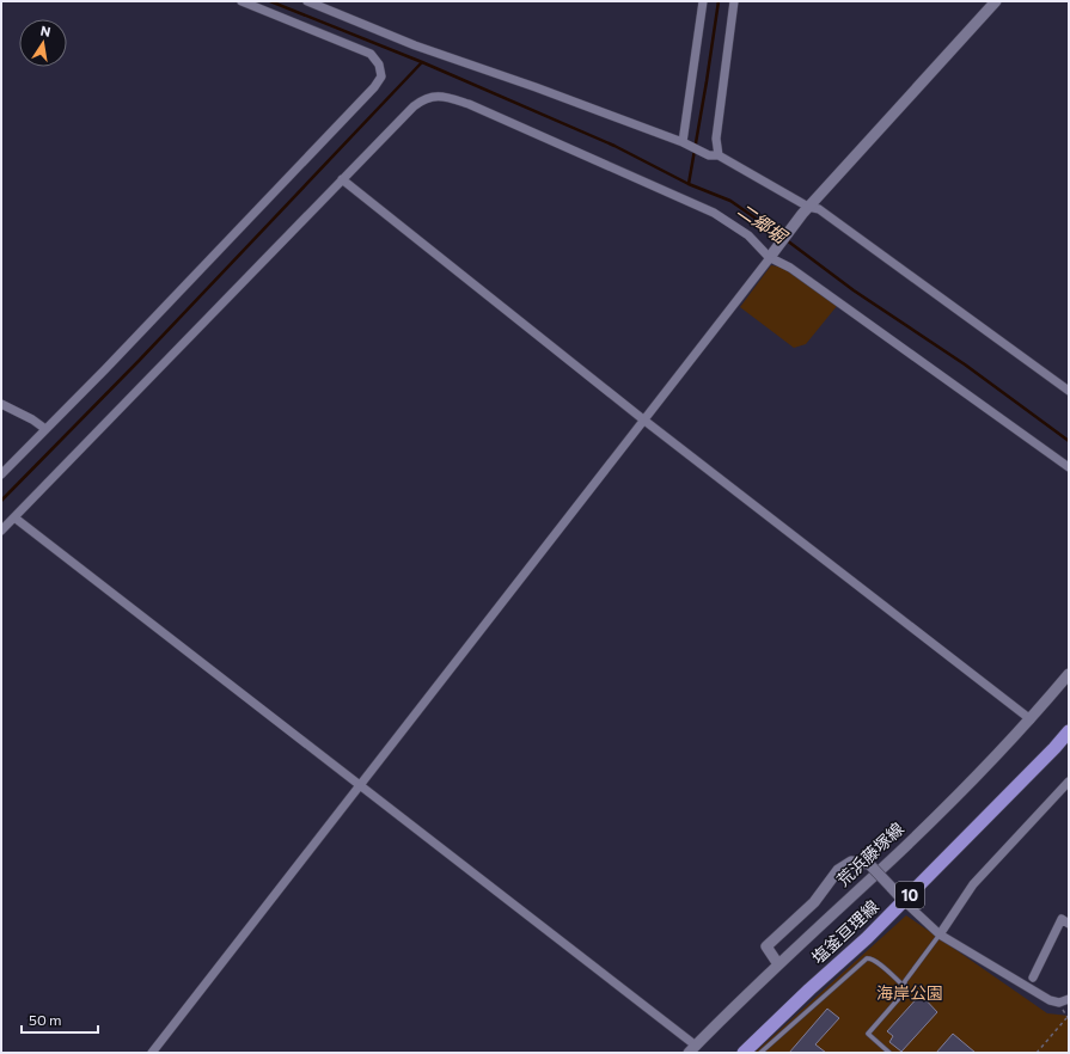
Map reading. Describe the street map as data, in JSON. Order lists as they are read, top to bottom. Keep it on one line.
{"streets":{"main road":["10","塩釜亘理線"],"street":["荒浜藤塚線"]},"water":["二郷堀"],"parks":["海岸公園"],"scale_bar":"50 m","north":"top"}
